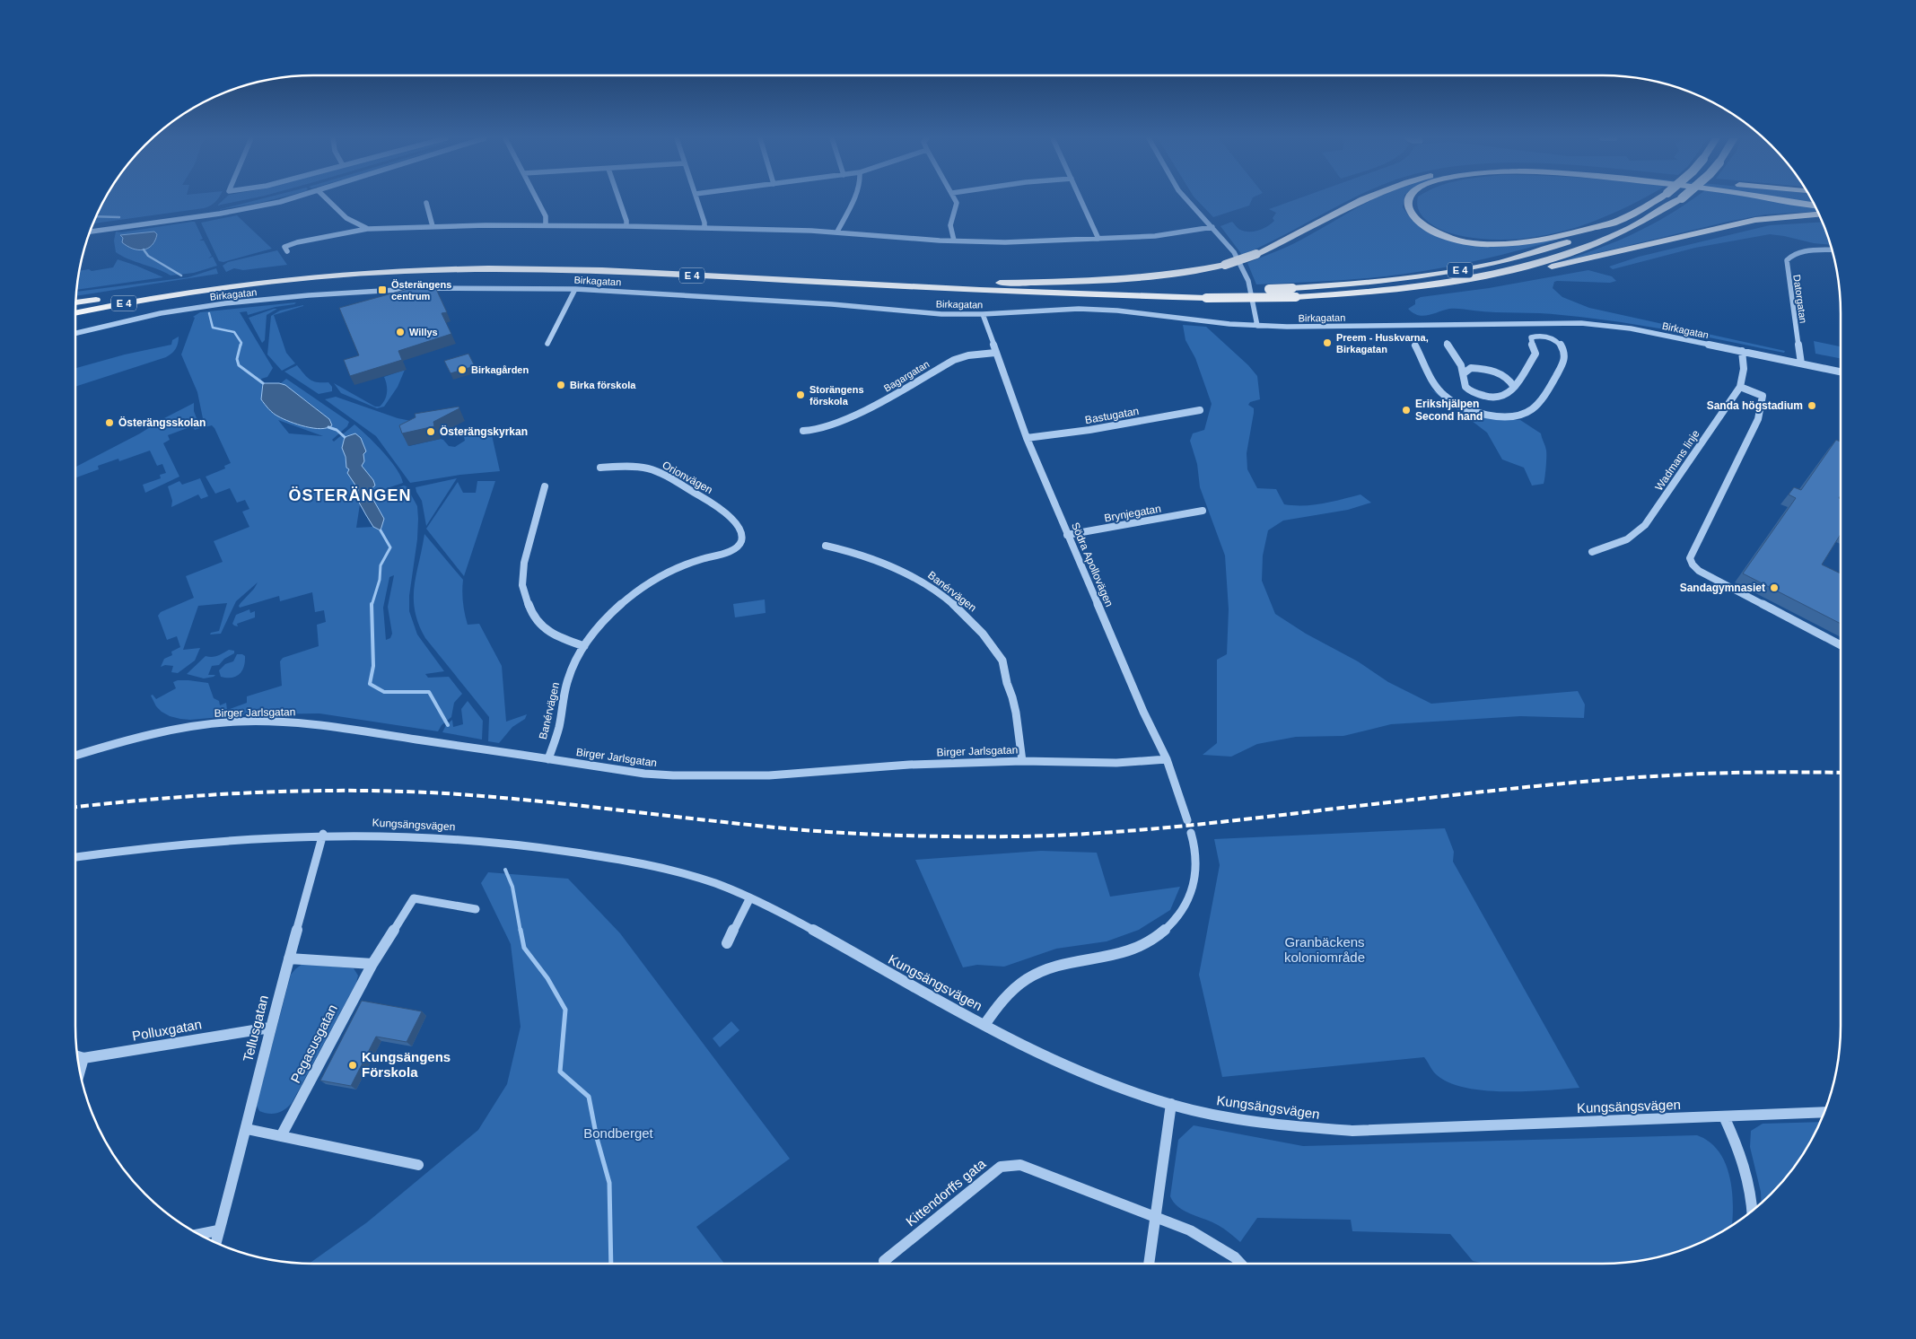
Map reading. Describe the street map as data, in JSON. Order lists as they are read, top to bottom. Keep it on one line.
{"streets":{"highway":["E 4"],"street":["Birkagatan","Datorgatan","Bagargatan","Bastugatan","Wadmans linje","Orionvägen","Brynjegatan","Södra Apollovägen","Banérvägen","Birger Jarlsgatan","Kungsängsvägen","Tellusgatan","Polluxgatan","Pegasusgatan","Kittendorffs gata"]},"crossings":[["Birkagatan","Datorgatan"],["Birkagatan","Wadmans linje"],["Birkagatan","Södra Apollovägen"],["Bagargatan","Södra Apollovägen"],["Bastugatan","Södra Apollovägen"],["Orionvägen","Banérvägen"],["Brynjegatan","Södra Apollovägen"],["Södra Apollovägen","Birger Jarlsgatan"],["Banérvägen","Birger Jarlsgatan"],["Kungsängsvägen","Tellusgatan"],["Tellusgatan","Polluxgatan"]],"districts":["ÖSTERÄNGEN"],"parks":["Granbäckens koloniområde","Bondberget"],"places":{"transit":["Österängens centrum"],"other":["Willys","Preem - Huskvarna, Birkagatan","Birkagården","Birka förskola","Storängens förskola","Sanda högstadium","Erikshjälpen Second hand","Österängsskolan","Österängskyrkan","Sandagymnasiet","Kungsängens Förskola"]}}
